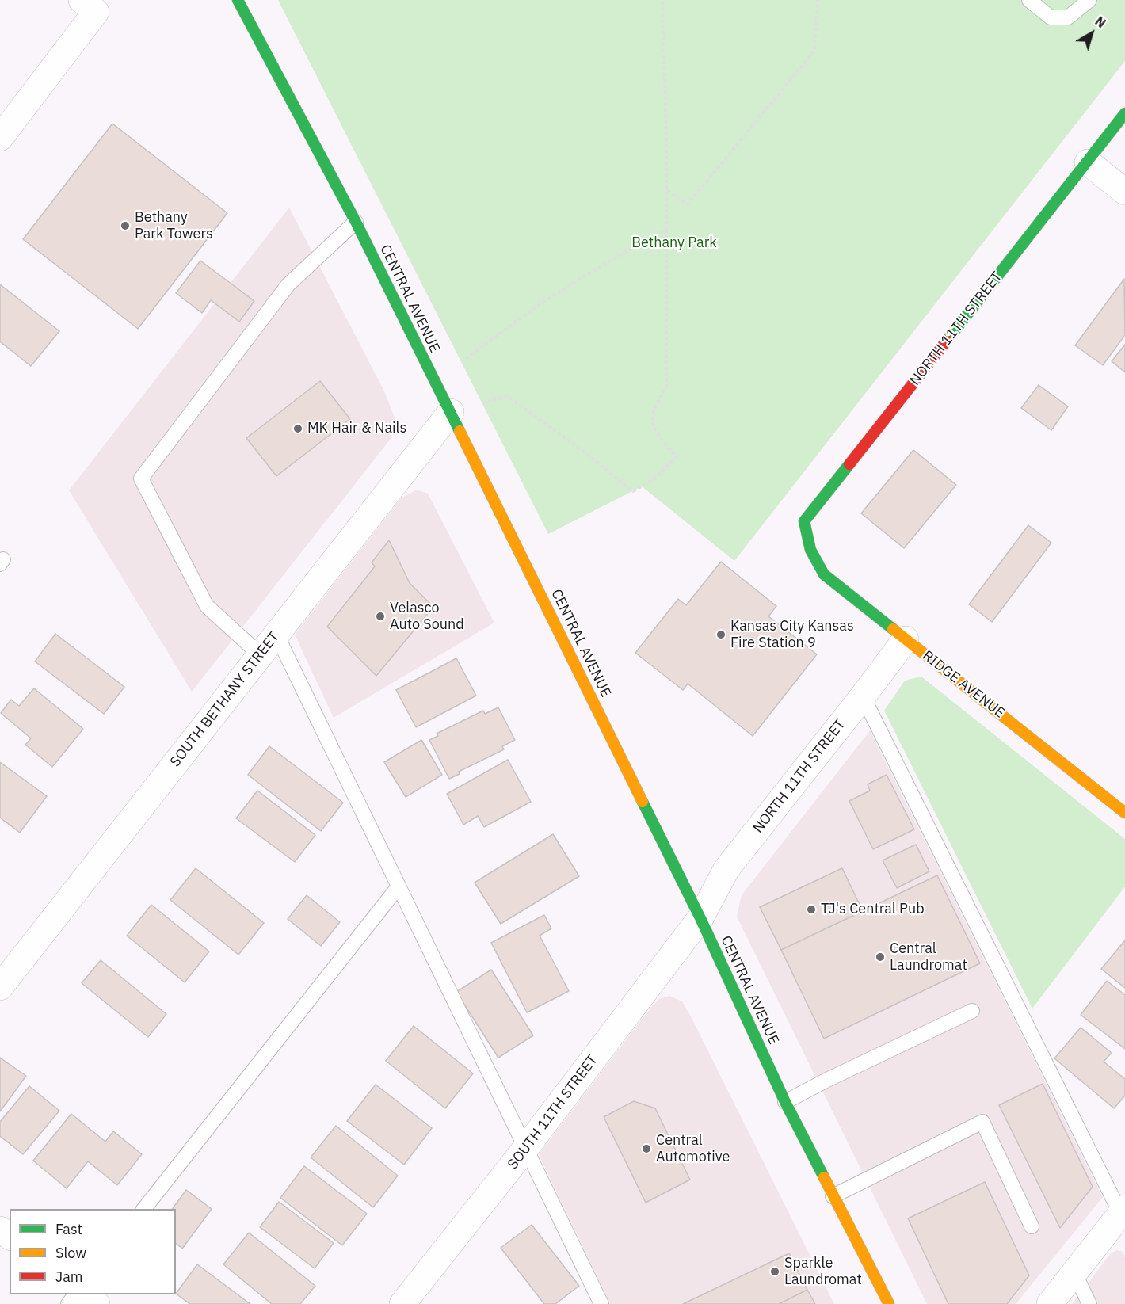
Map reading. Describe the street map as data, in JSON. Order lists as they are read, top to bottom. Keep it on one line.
{"streets":{"main road":["CENTRAL AVENUE","NORTH 11TH STREET","RIDGE AVENUE"],"street":["SOUTH BETHANY STREET","SOUTH 11TH STREET"]},"crossings":[["CENTRAL AVENUE","NORTH 11TH STREET"],["CENTRAL AVENUE","SOUTH BETHANY STREET"],["CENTRAL AVENUE","SOUTH 11TH STREET"],["NORTH 11TH STREET","RIDGE AVENUE"],["NORTH 11TH STREET","SOUTH 11TH STREET"]],"parks":["Bethany Park"],"places":["Bethany Park Towers","MK Hair & Nails","Velasco Auto Sound","Kansas City Kansas Fire Station 9","TJ's Central Pub","Central Laundromat","Central Automotive","Sparkle Laundromat"],"legend":["Fast","Slow","Jam"],"north":"top right"}
